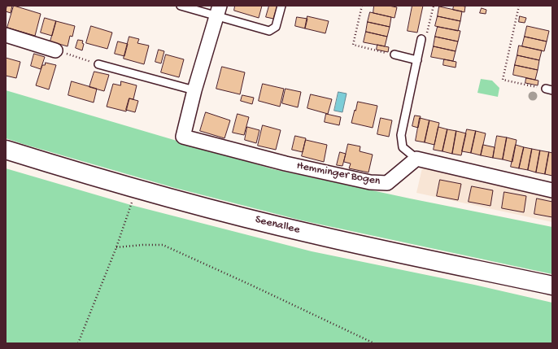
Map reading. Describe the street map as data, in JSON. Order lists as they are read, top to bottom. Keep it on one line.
{"streets":{"main road":["Seenallee"],"street":["Hemminger Bogen"]}}
